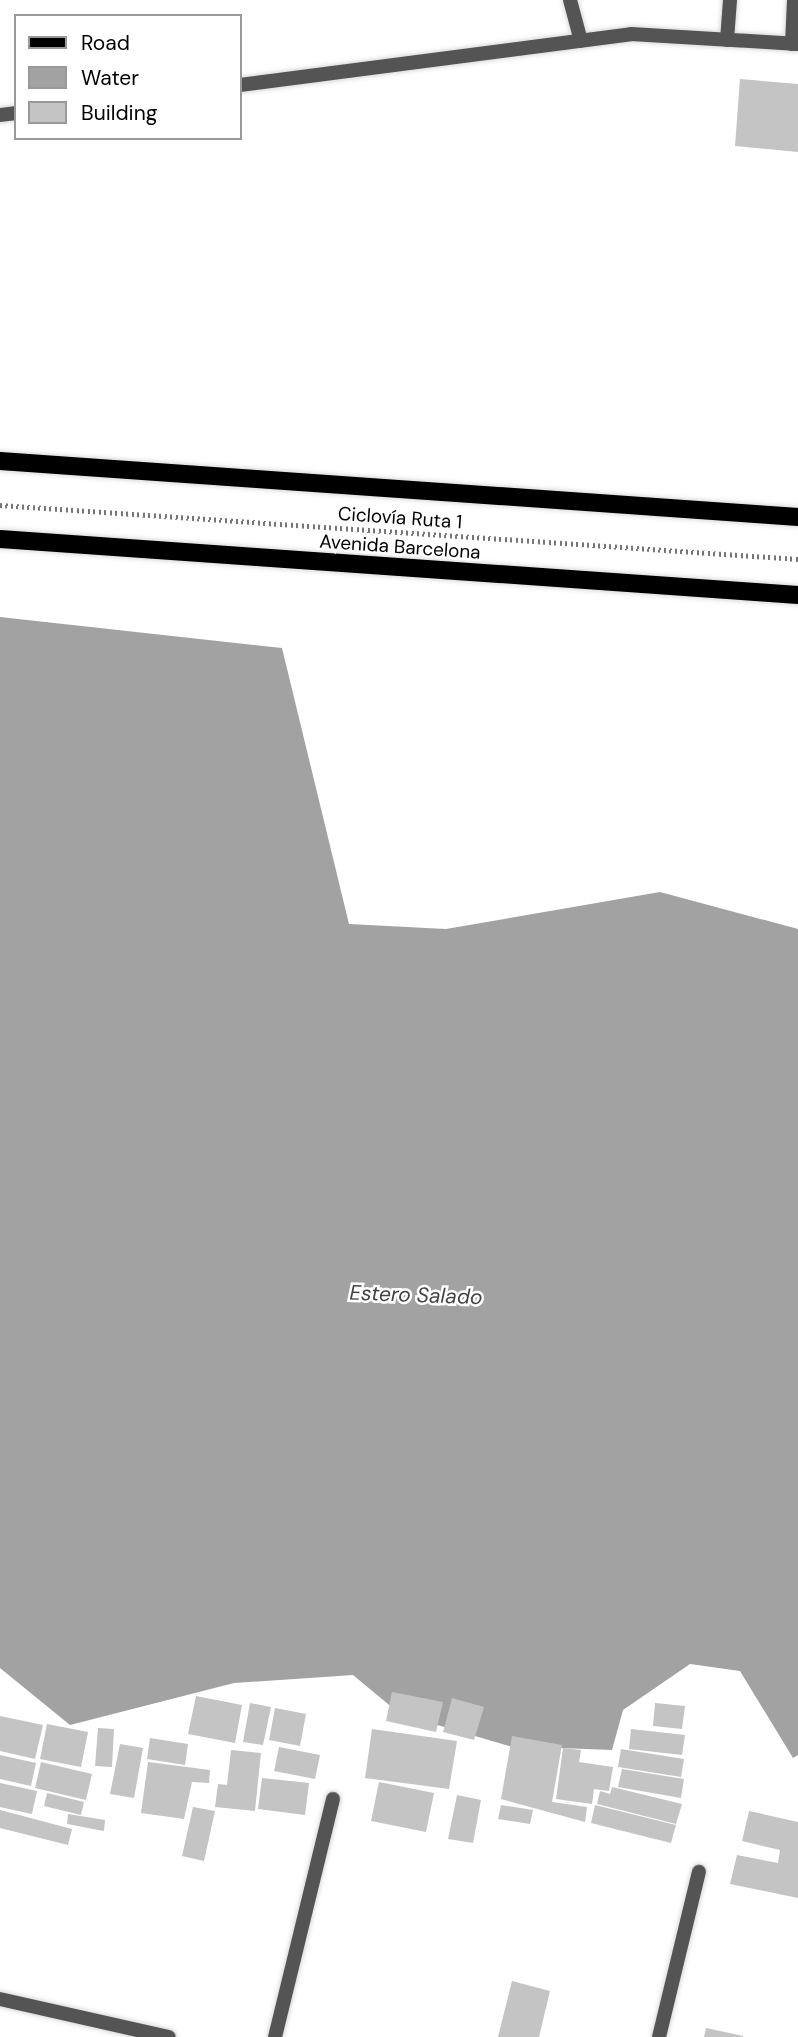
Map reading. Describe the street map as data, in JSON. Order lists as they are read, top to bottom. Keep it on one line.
{"streets":{"main road":["Avenida Barcelona"],"path":["Ciclovía Ruta 1"]},"water":["Estero Salado"],"legend":["Road","Water","Building"]}
